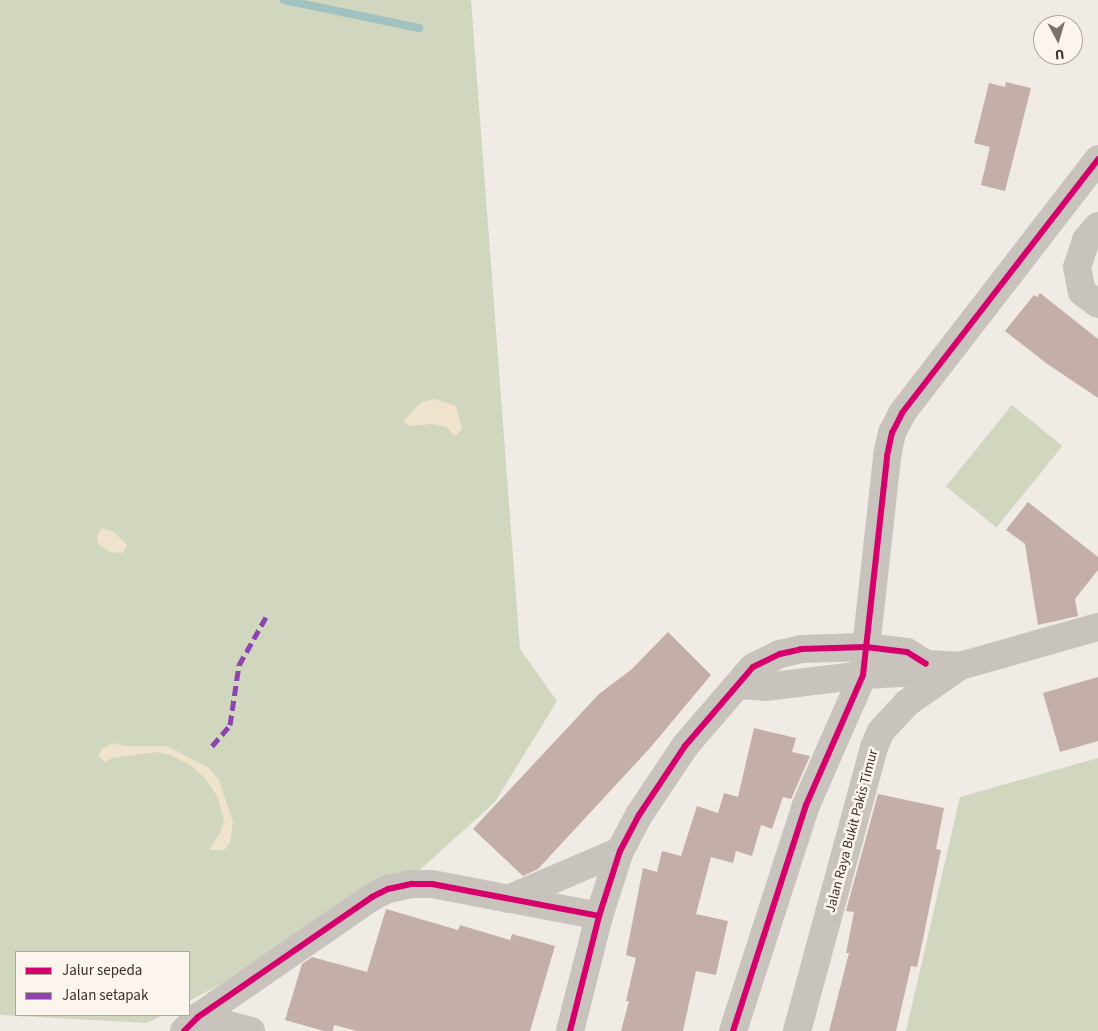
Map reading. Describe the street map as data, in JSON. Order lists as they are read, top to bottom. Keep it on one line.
{"streets":{"street":["Jalan Raya Bukit Pakis Timur"]},"legend":["Jalur sepeda","Jalan setapak"],"north":"bottom"}
